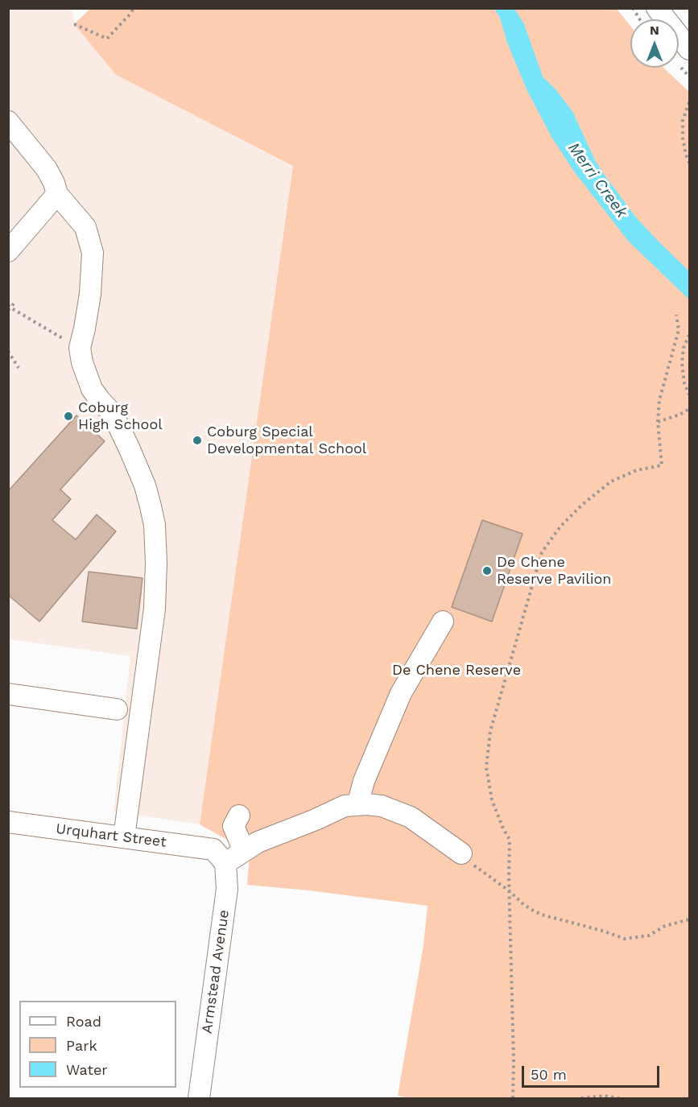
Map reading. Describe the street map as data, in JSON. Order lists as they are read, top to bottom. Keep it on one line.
{"streets":{"street":["Urquhart Street","Armstead Avenue"]},"crossings":[["Urquhart Street","Armstead Avenue"]],"water":["Merri Creek"],"parks":["De Chene Reserve"],"places":["Coburg High School","Coburg Special Developmental School","De Chene Reserve Pavilion"],"legend":["Road","Park","Water"],"scale_bar":"50 m","north":"top"}
